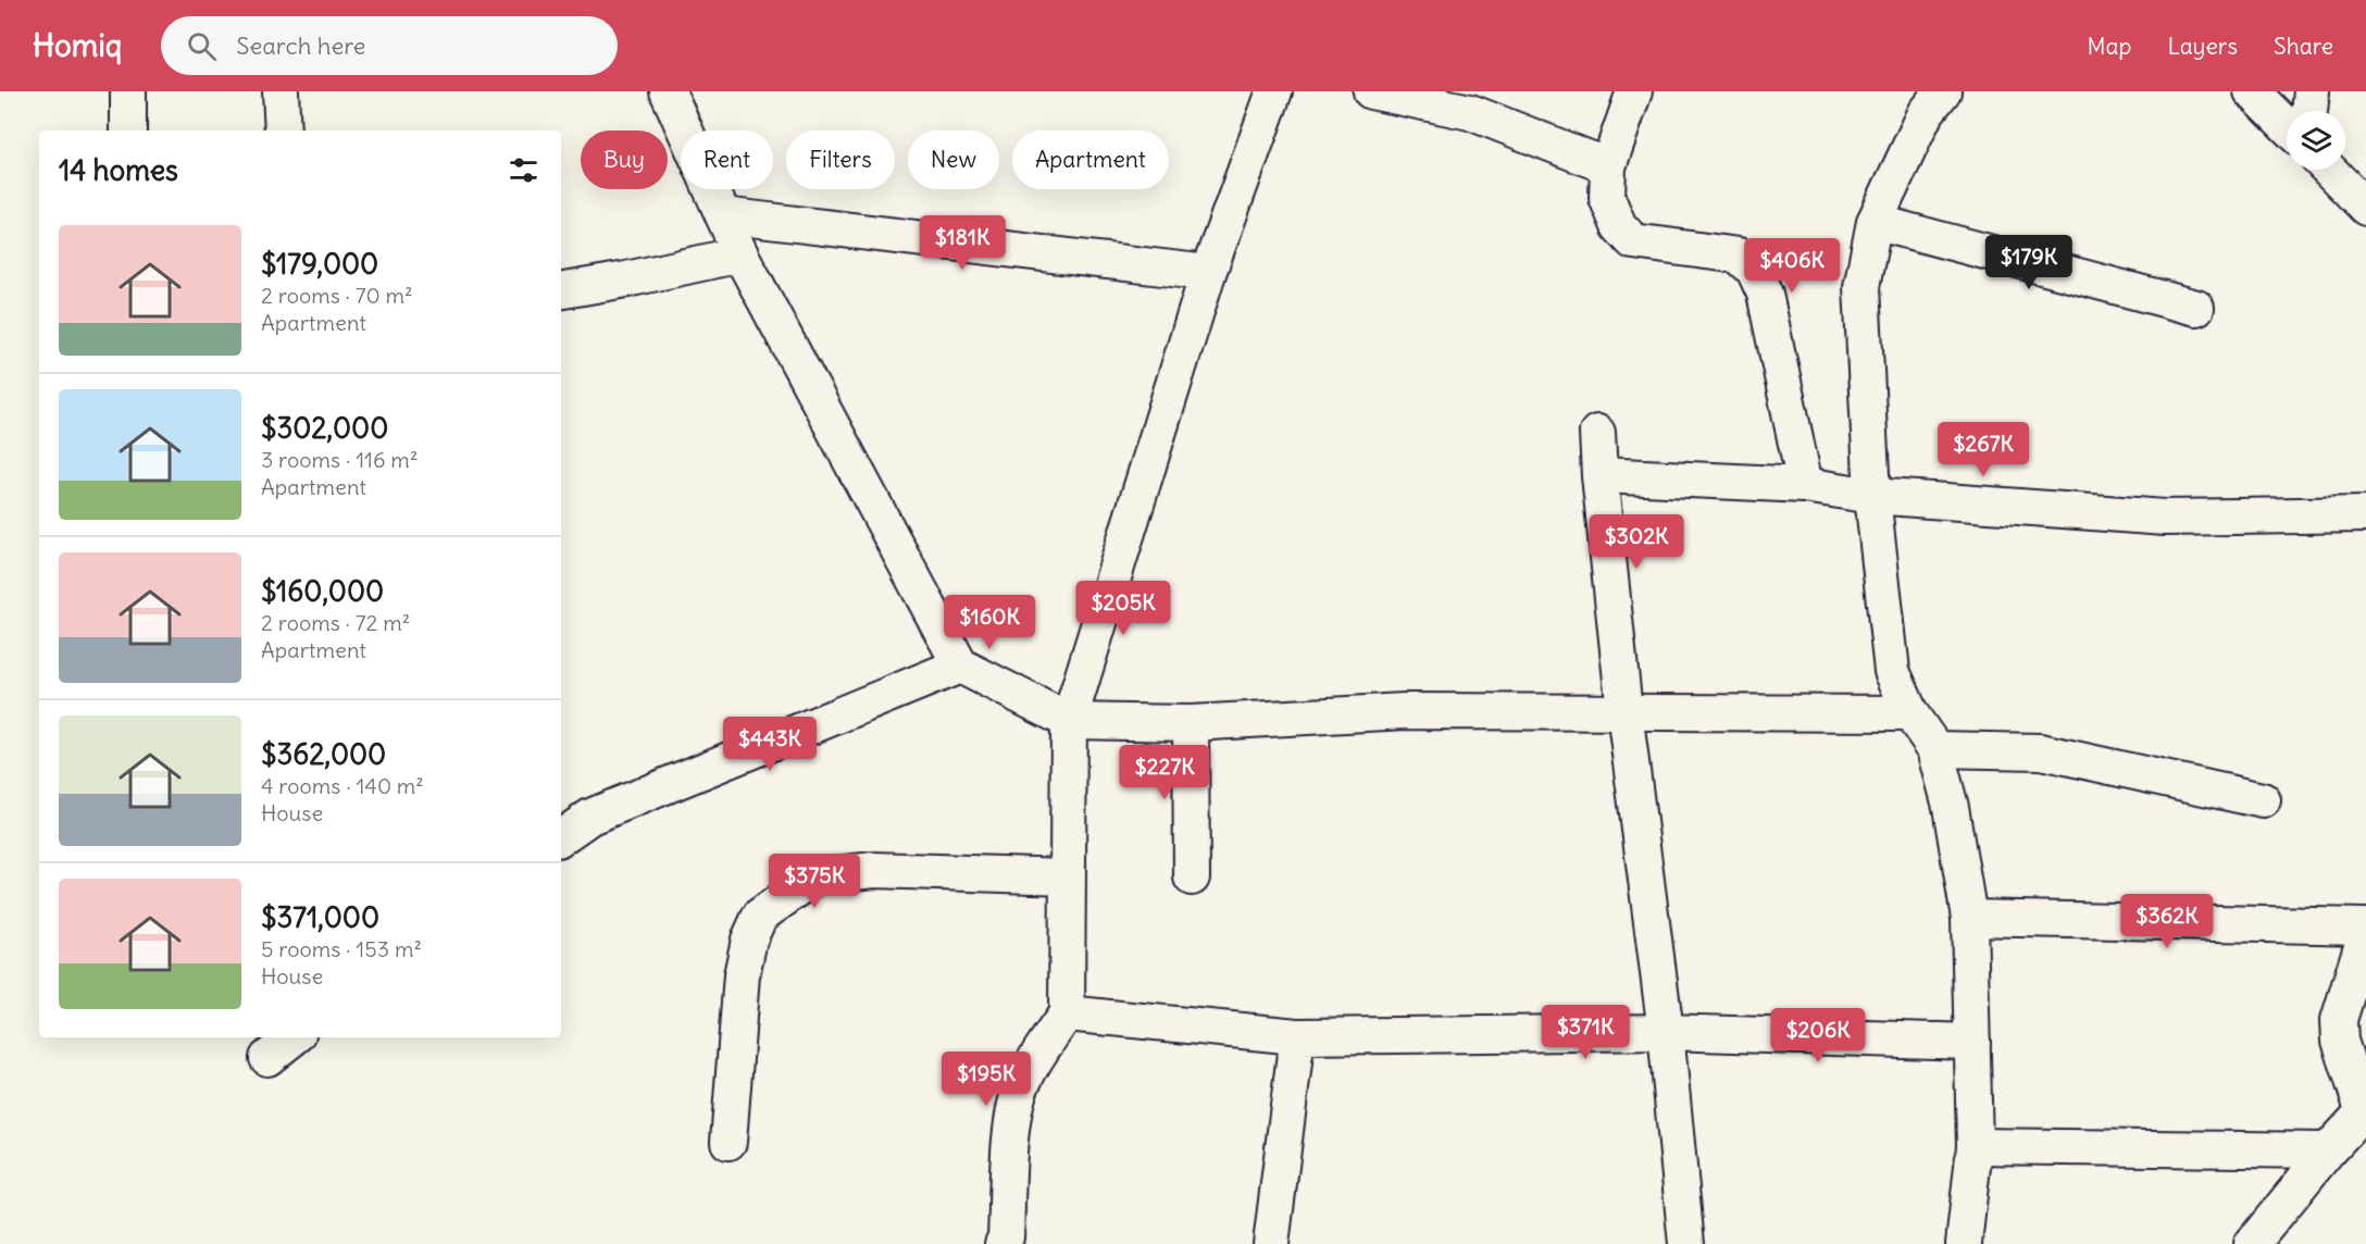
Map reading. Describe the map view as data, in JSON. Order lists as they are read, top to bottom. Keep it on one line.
{"page":{"header":"Homiq","search":"Search here","nav":["Map","Layers","Share"],"chip":["Buy","Rent","Filters","New","Apartment"],"heading":"14 homes","list":[{"name":"$179,000","note":"2 rooms · 70 m² · Apartment"},{"name":"$302,000","note":"3 rooms · 116 m² · Apartment"},{"name":"$160,000","note":"2 rooms · 72 m² · Apartment"},{"name":"$362,000","note":"4 rooms · 140 m² · House"},{"name":"$371,000","note":"5 rooms · 153 m² · House"}],"price":["$181K","$179K","$406K","$267K","$302K","$205K","$160K","$443K","$227K","$375K","$362K","$371K","$206K","$195K"]}}
